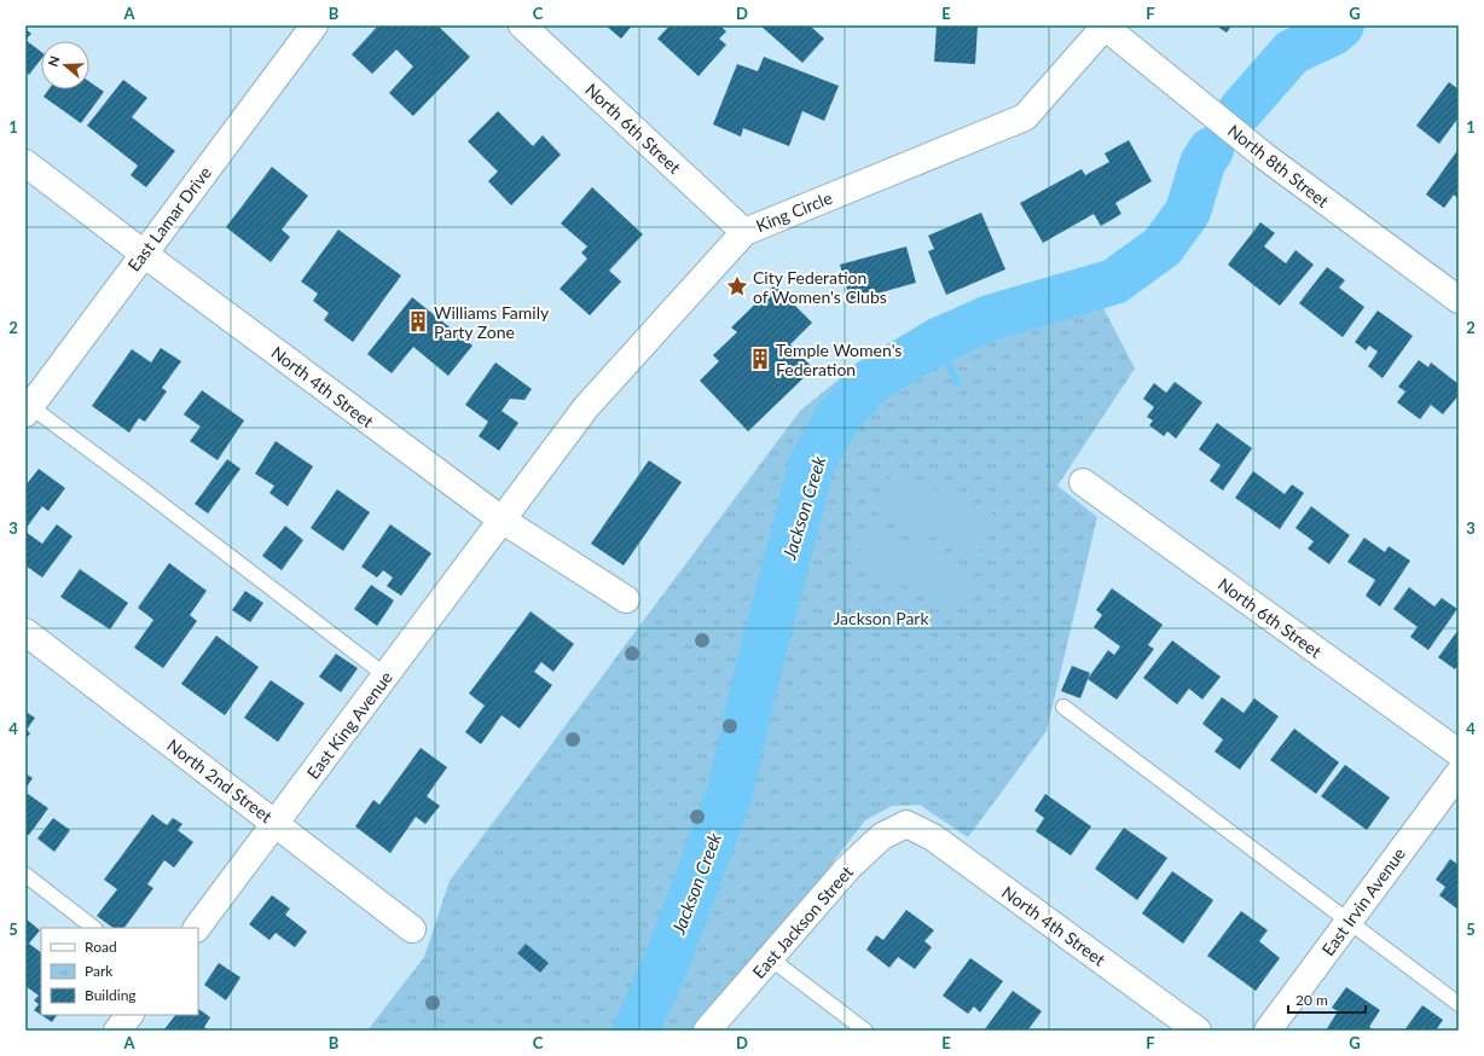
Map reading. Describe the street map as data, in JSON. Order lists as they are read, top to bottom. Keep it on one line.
{"streets":{"street":["North 6th Street","North 8th Street","King Circle","East Lamar Drive","North 4th Street","East King Avenue","North 2nd Street","East Irvin Avenue","East Jackson Street"]},"crossings":[["North 6th Street","King Circle"],["North 8th Street","King Circle"],["King Circle","North 4th Street"],["King Circle","East King Avenue"],["East Lamar Drive","North 4th Street"],["North 4th Street","East King Avenue"],["North 4th Street","East Jackson Street"],["East King Avenue","North 2nd Street"]],"water":["Jackson Creek"],"parks":["Jackson Park"],"places":{"place":["City Federation of Women's Clubs"],"building":["Williams Family Party Zone","Temple Women's Federation"]},"legend":["Road","Park","Building"],"scale_bar":"20 m","north":"left","grid":{"columns":["A","B","C","D","E","F","G"],"rows":["1","2","3","4","5"]}}
